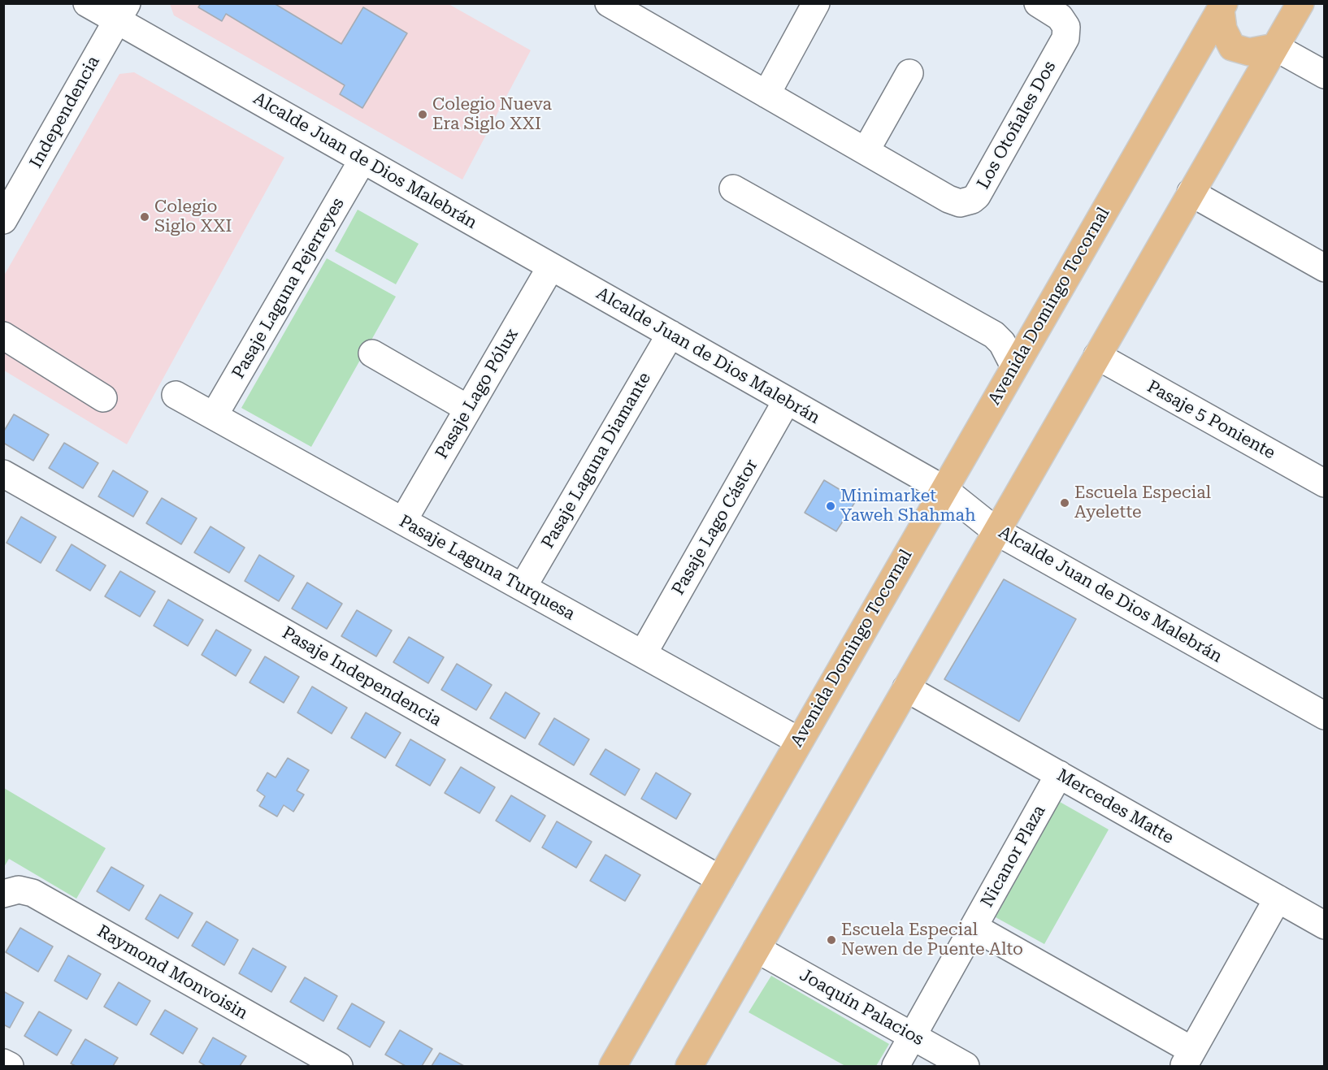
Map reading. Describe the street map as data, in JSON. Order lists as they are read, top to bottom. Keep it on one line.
{"streets":{"main road":["Avenida Domingo Tocornal"],"street":["Independencia","Los Otoñales Dos","Alcalde Juan de Dios Malebrán","Pasaje Laguna Pejerreyes","Pasaje Lago Pólux","Pasaje 5 Poniente","Pasaje Laguna Diamante","Pasaje Lago Cástor","Pasaje Laguna Turquesa","Pasaje Independencia","Mercedes Matte","Nicanor Plaza","Raymond Monvoisin","Joaquín Palacios"]},"crossings":[["Independencia","Alcalde Juan de Dios Malebrán"],["Alcalde Juan de Dios Malebrán","Pasaje Laguna Pejerreyes"],["Alcalde Juan de Dios Malebrán","Avenida Domingo Tocornal"],["Alcalde Juan de Dios Malebrán","Pasaje Lago Pólux"],["Alcalde Juan de Dios Malebrán","Pasaje Laguna Diamante"],["Alcalde Juan de Dios Malebrán","Pasaje Lago Cástor"],["Pasaje Laguna Pejerreyes","Pasaje Laguna Turquesa"],["Avenida Domingo Tocornal","Pasaje Laguna Turquesa"],["Avenida Domingo Tocornal","Pasaje Independencia"],["Pasaje Lago Pólux","Pasaje Laguna Turquesa"],["Pasaje Laguna Diamante","Pasaje Laguna Turquesa"],["Pasaje Lago Cástor","Pasaje Laguna Turquesa"],["Mercedes Matte","Nicanor Plaza"],["Nicanor Plaza","Joaquín Palacios"]],"places":["Colegio Nueva Era Siglo XXI","Colegio Siglo XXI","Escuela Especial Ayelette","Minimarket Yaweh Shahmah","Escuela Especial Newen de Puente Alto"]}
